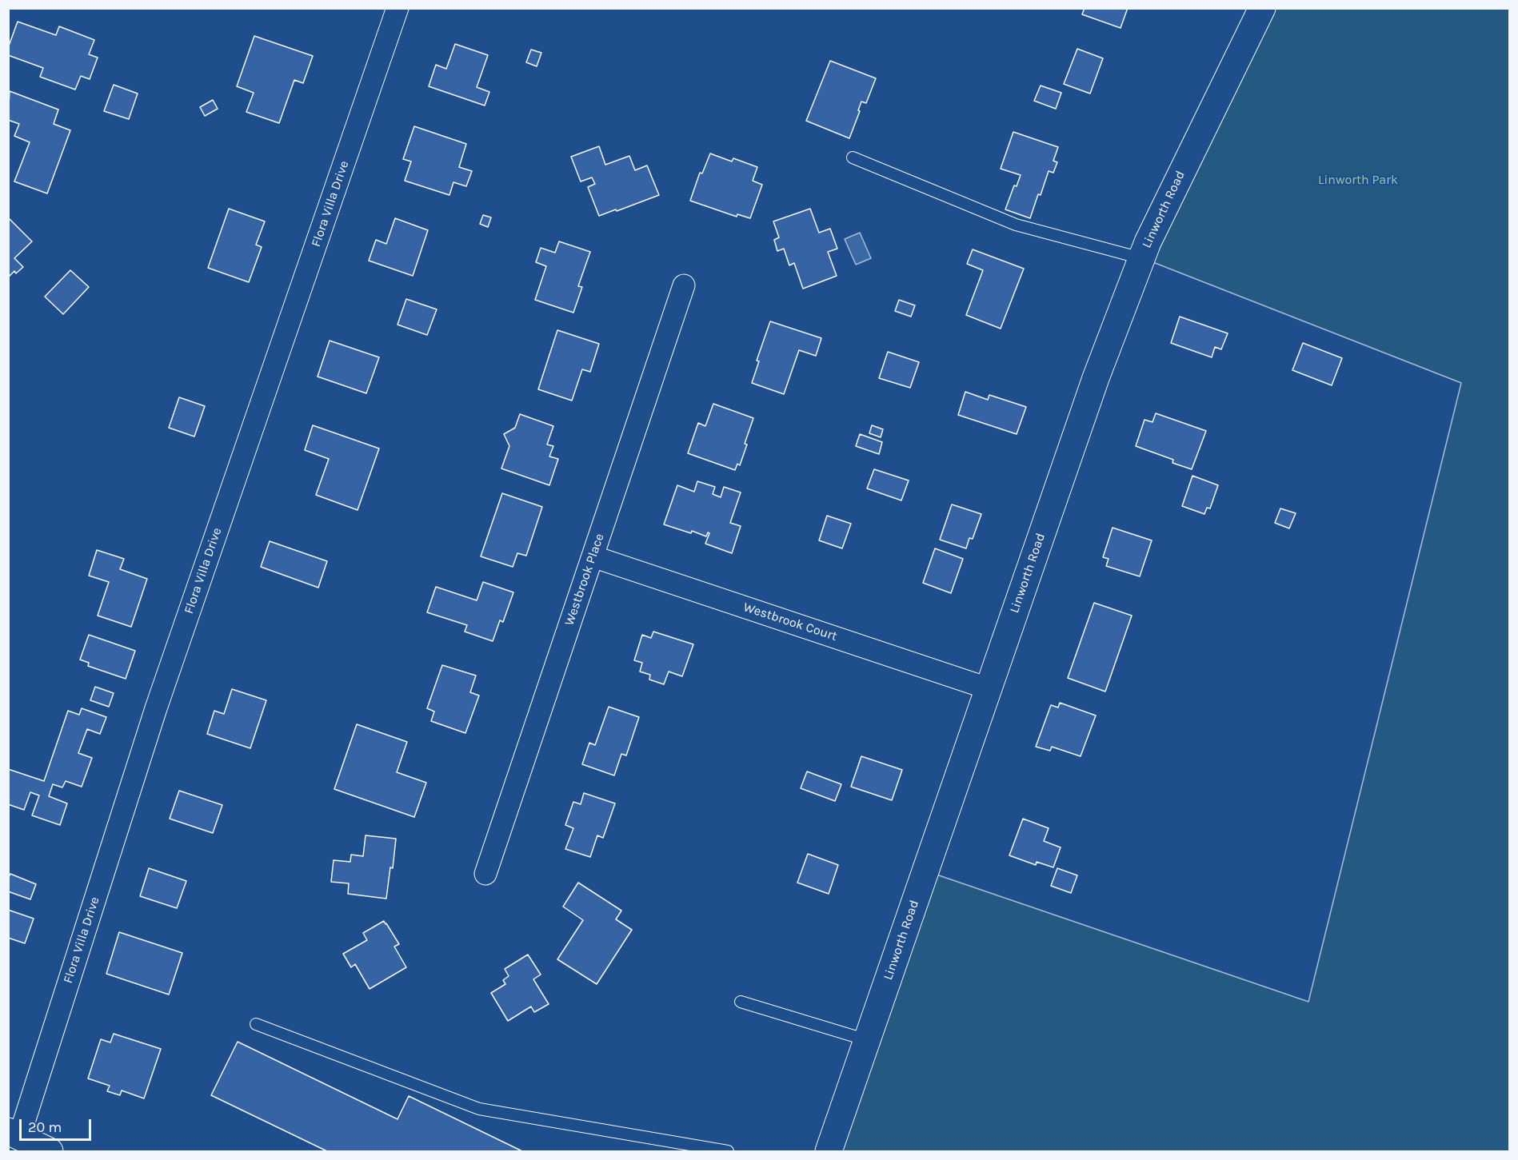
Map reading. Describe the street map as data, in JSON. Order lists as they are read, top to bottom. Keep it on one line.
{"streets":{"main road":["Linworth Road"],"street":["Flora Villa Drive","Westbrook Place","Westbrook Court"]},"crossings":[["Linworth Road","Westbrook Court"],["Westbrook Place","Westbrook Court"]],"parks":["Linworth Park"],"scale_bar":"20 m"}
